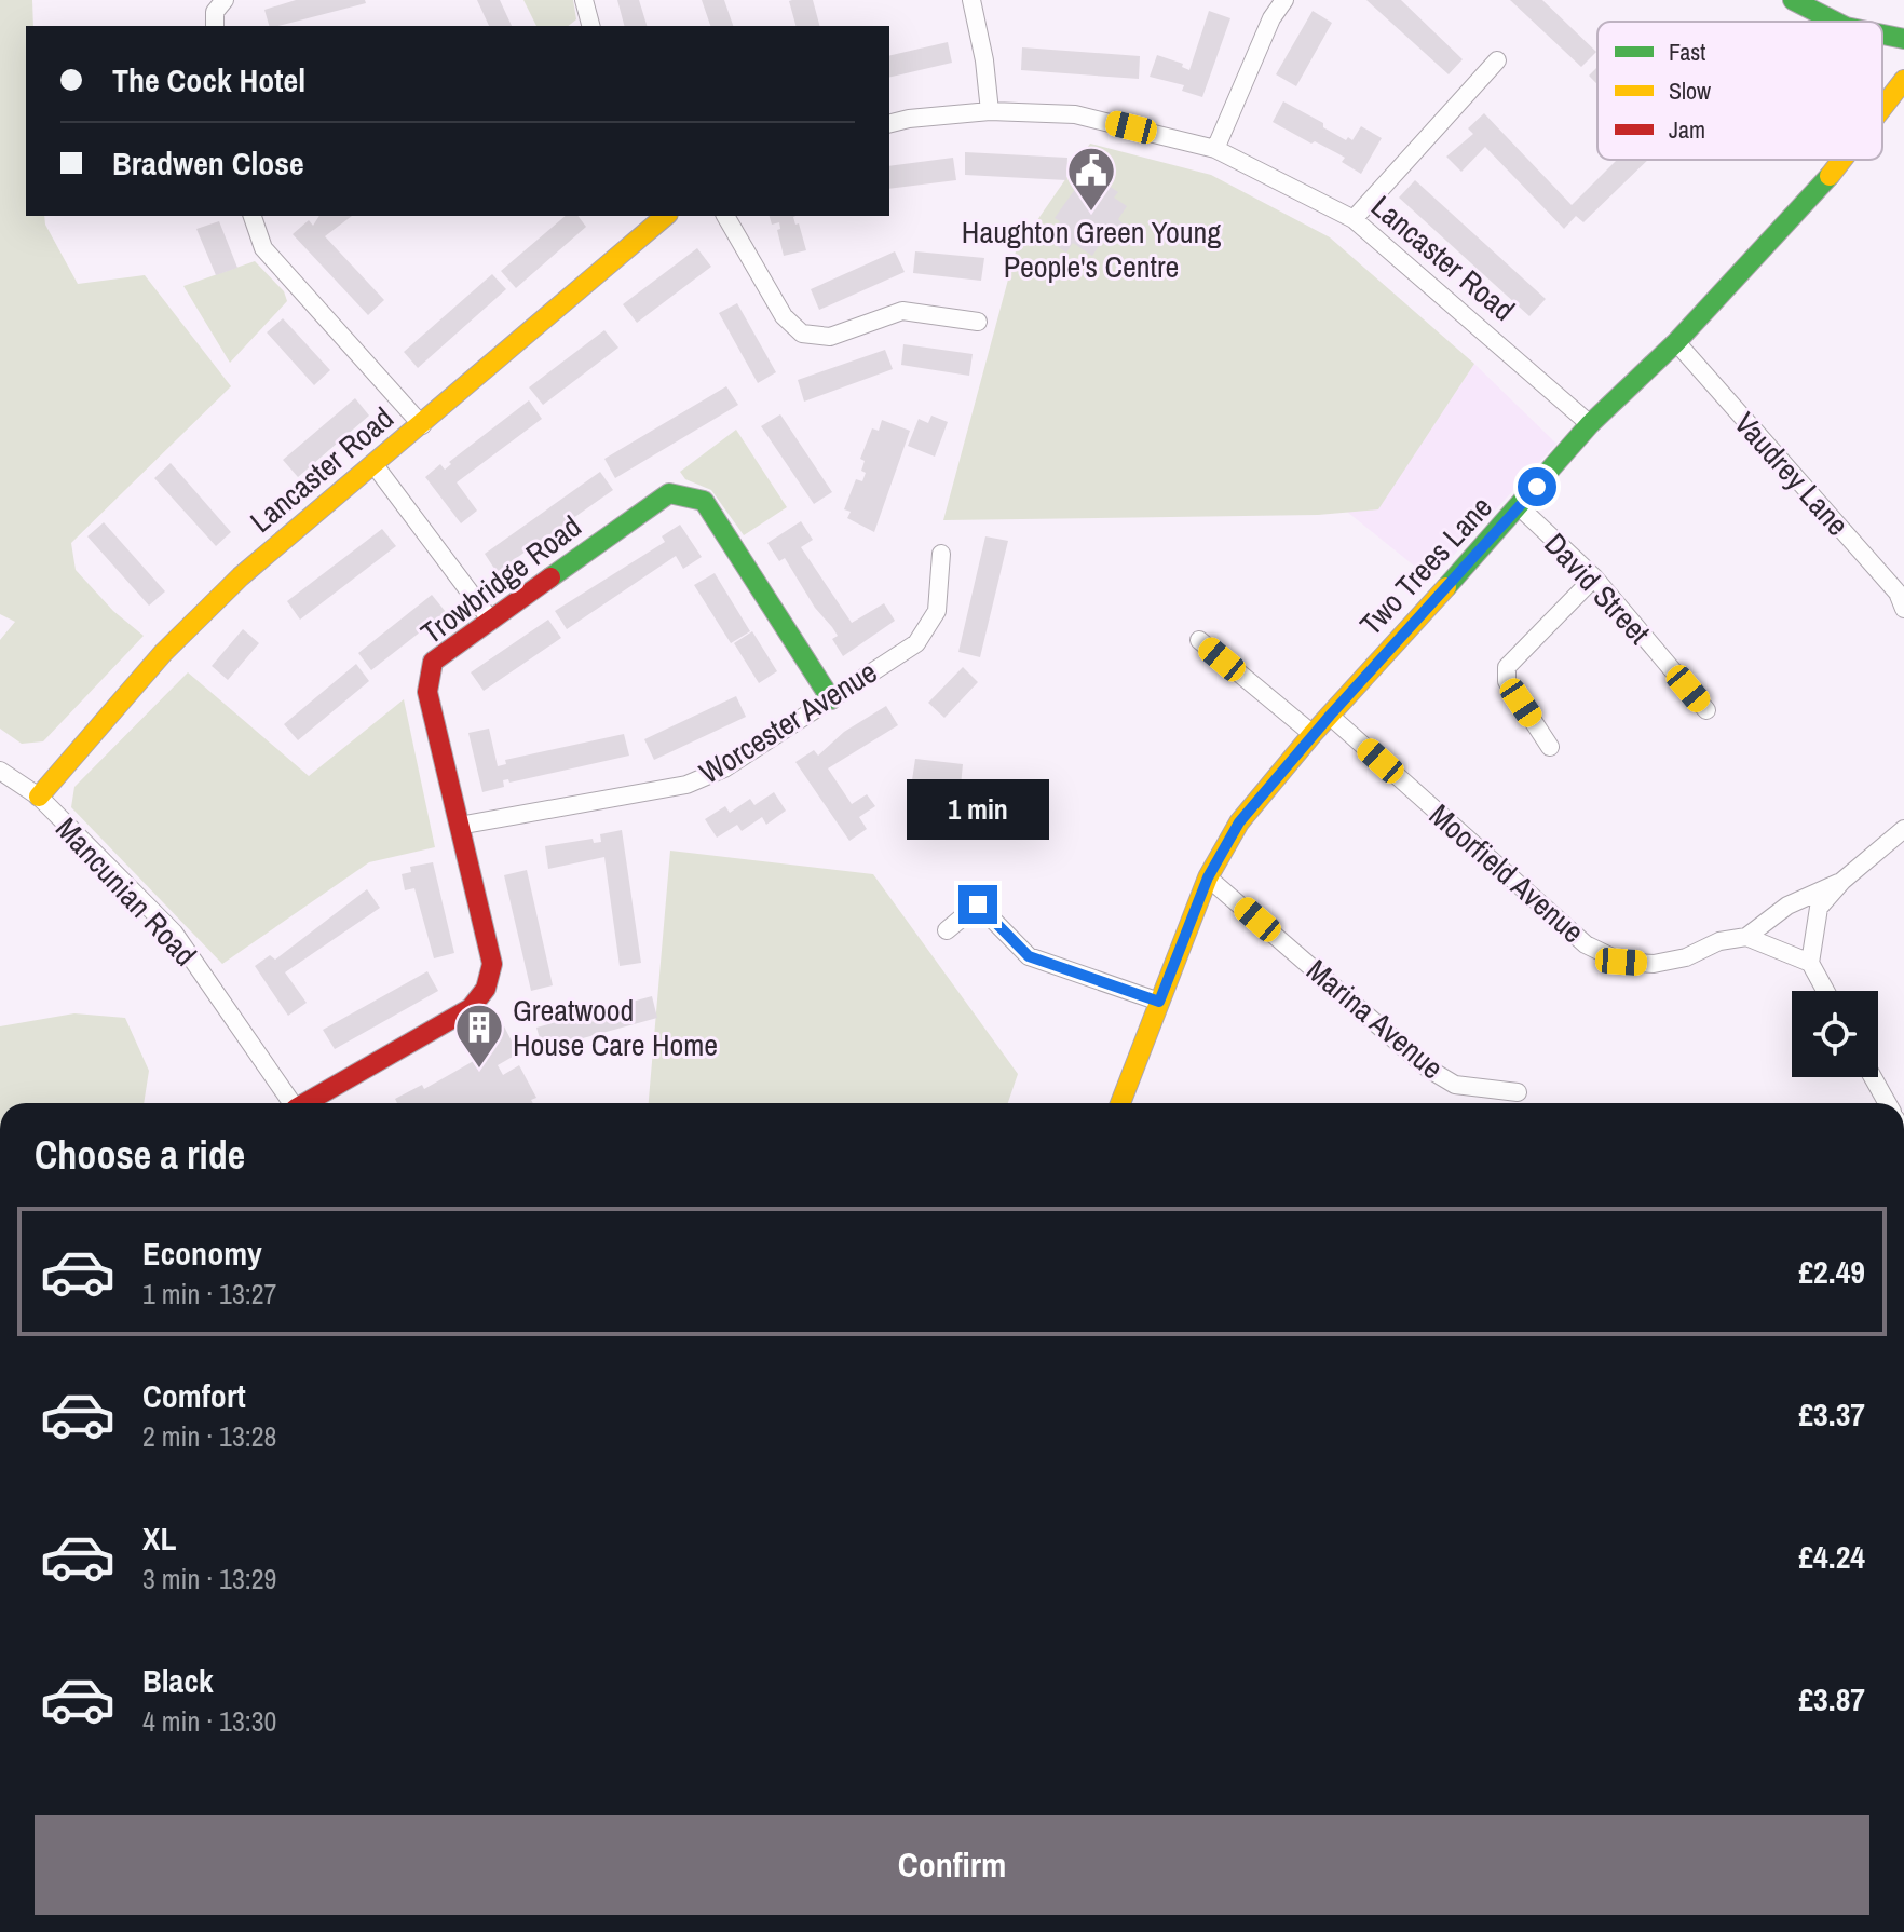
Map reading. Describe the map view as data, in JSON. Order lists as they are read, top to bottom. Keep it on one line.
{"streets":{"main road":["Lancaster Road","Two Trees Lane","Trowbridge Road"],"street":["Vaudrey Lane","David Street","Worcester Avenue","Moorfield Avenue","Mancunian Road","Marina Avenue"]},"crossings":[["Lancaster Road","Two Trees Lane"],["Lancaster Road","Mancunian Road"],["Vaudrey Lane","Two Trees Lane"],["Two Trees Lane","David Street"],["Two Trees Lane","Moorfield Avenue"],["Two Trees Lane","Marina Avenue"],["Trowbridge Road","Worcester Avenue"]],"places":{"public building":["Haughton Green Young People's Centre"],"building":["Greatwood House Care Home"]},"legend":["Fast","Slow","Jam"],"page":{"banner":["The Cock Hotel","Bradwen Close"],"bubble":"1 min","heading":"Choose a ride","list":[{"name":"Economy","note":"1 min · 13:27","value":"£2.49"},{"name":"Comfort","note":"2 min · 13:28","value":"£3.37"},{"name":"XL","note":"3 min · 13:29","value":"£4.24"},{"name":"Black","note":"4 min · 13:30","value":"£3.87"}],"buttons":"Confirm"}}
